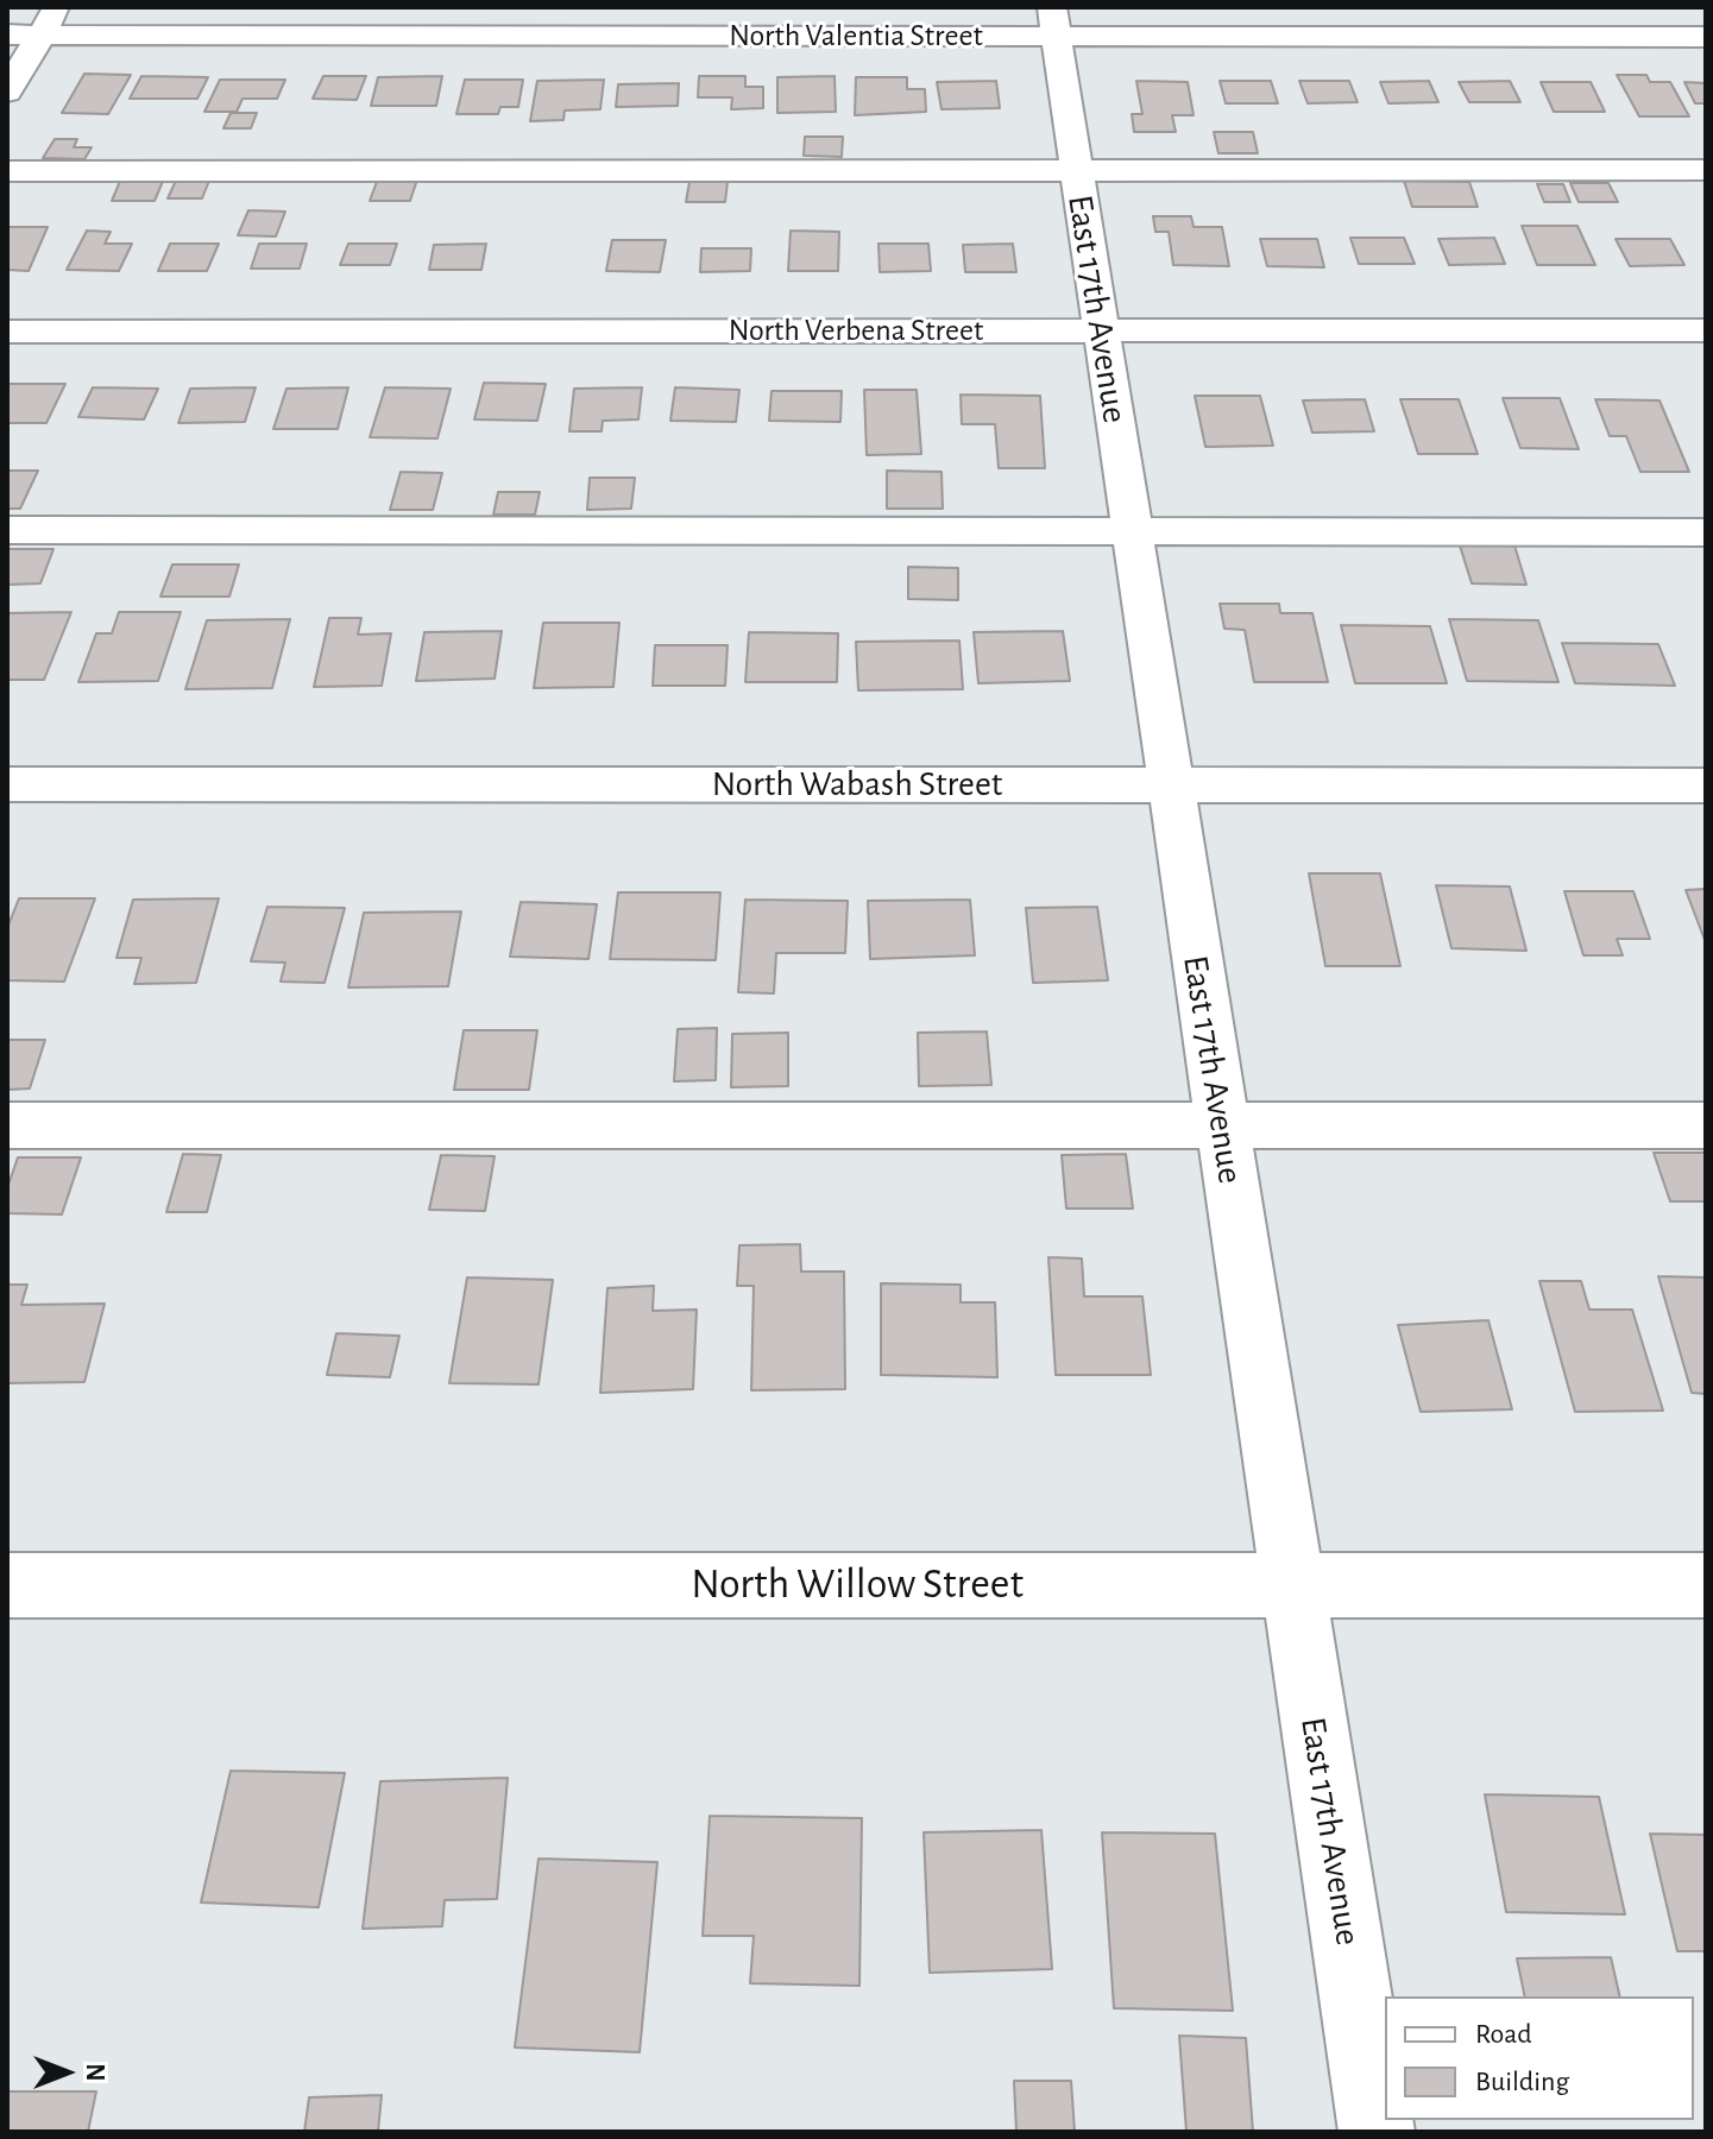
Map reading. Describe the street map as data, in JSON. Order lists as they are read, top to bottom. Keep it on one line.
{"streets":{"street":["North Valentia Street","East 17th Avenue","North Verbena Street","North Wabash Street","North Willow Street"]},"crossings":[["North Valentia Street","East 17th Avenue"],["East 17th Avenue","North Verbena Street"],["East 17th Avenue","North Wabash Street"],["East 17th Avenue","North Willow Street"]],"legend":["Road","Building"],"north":"right"}
